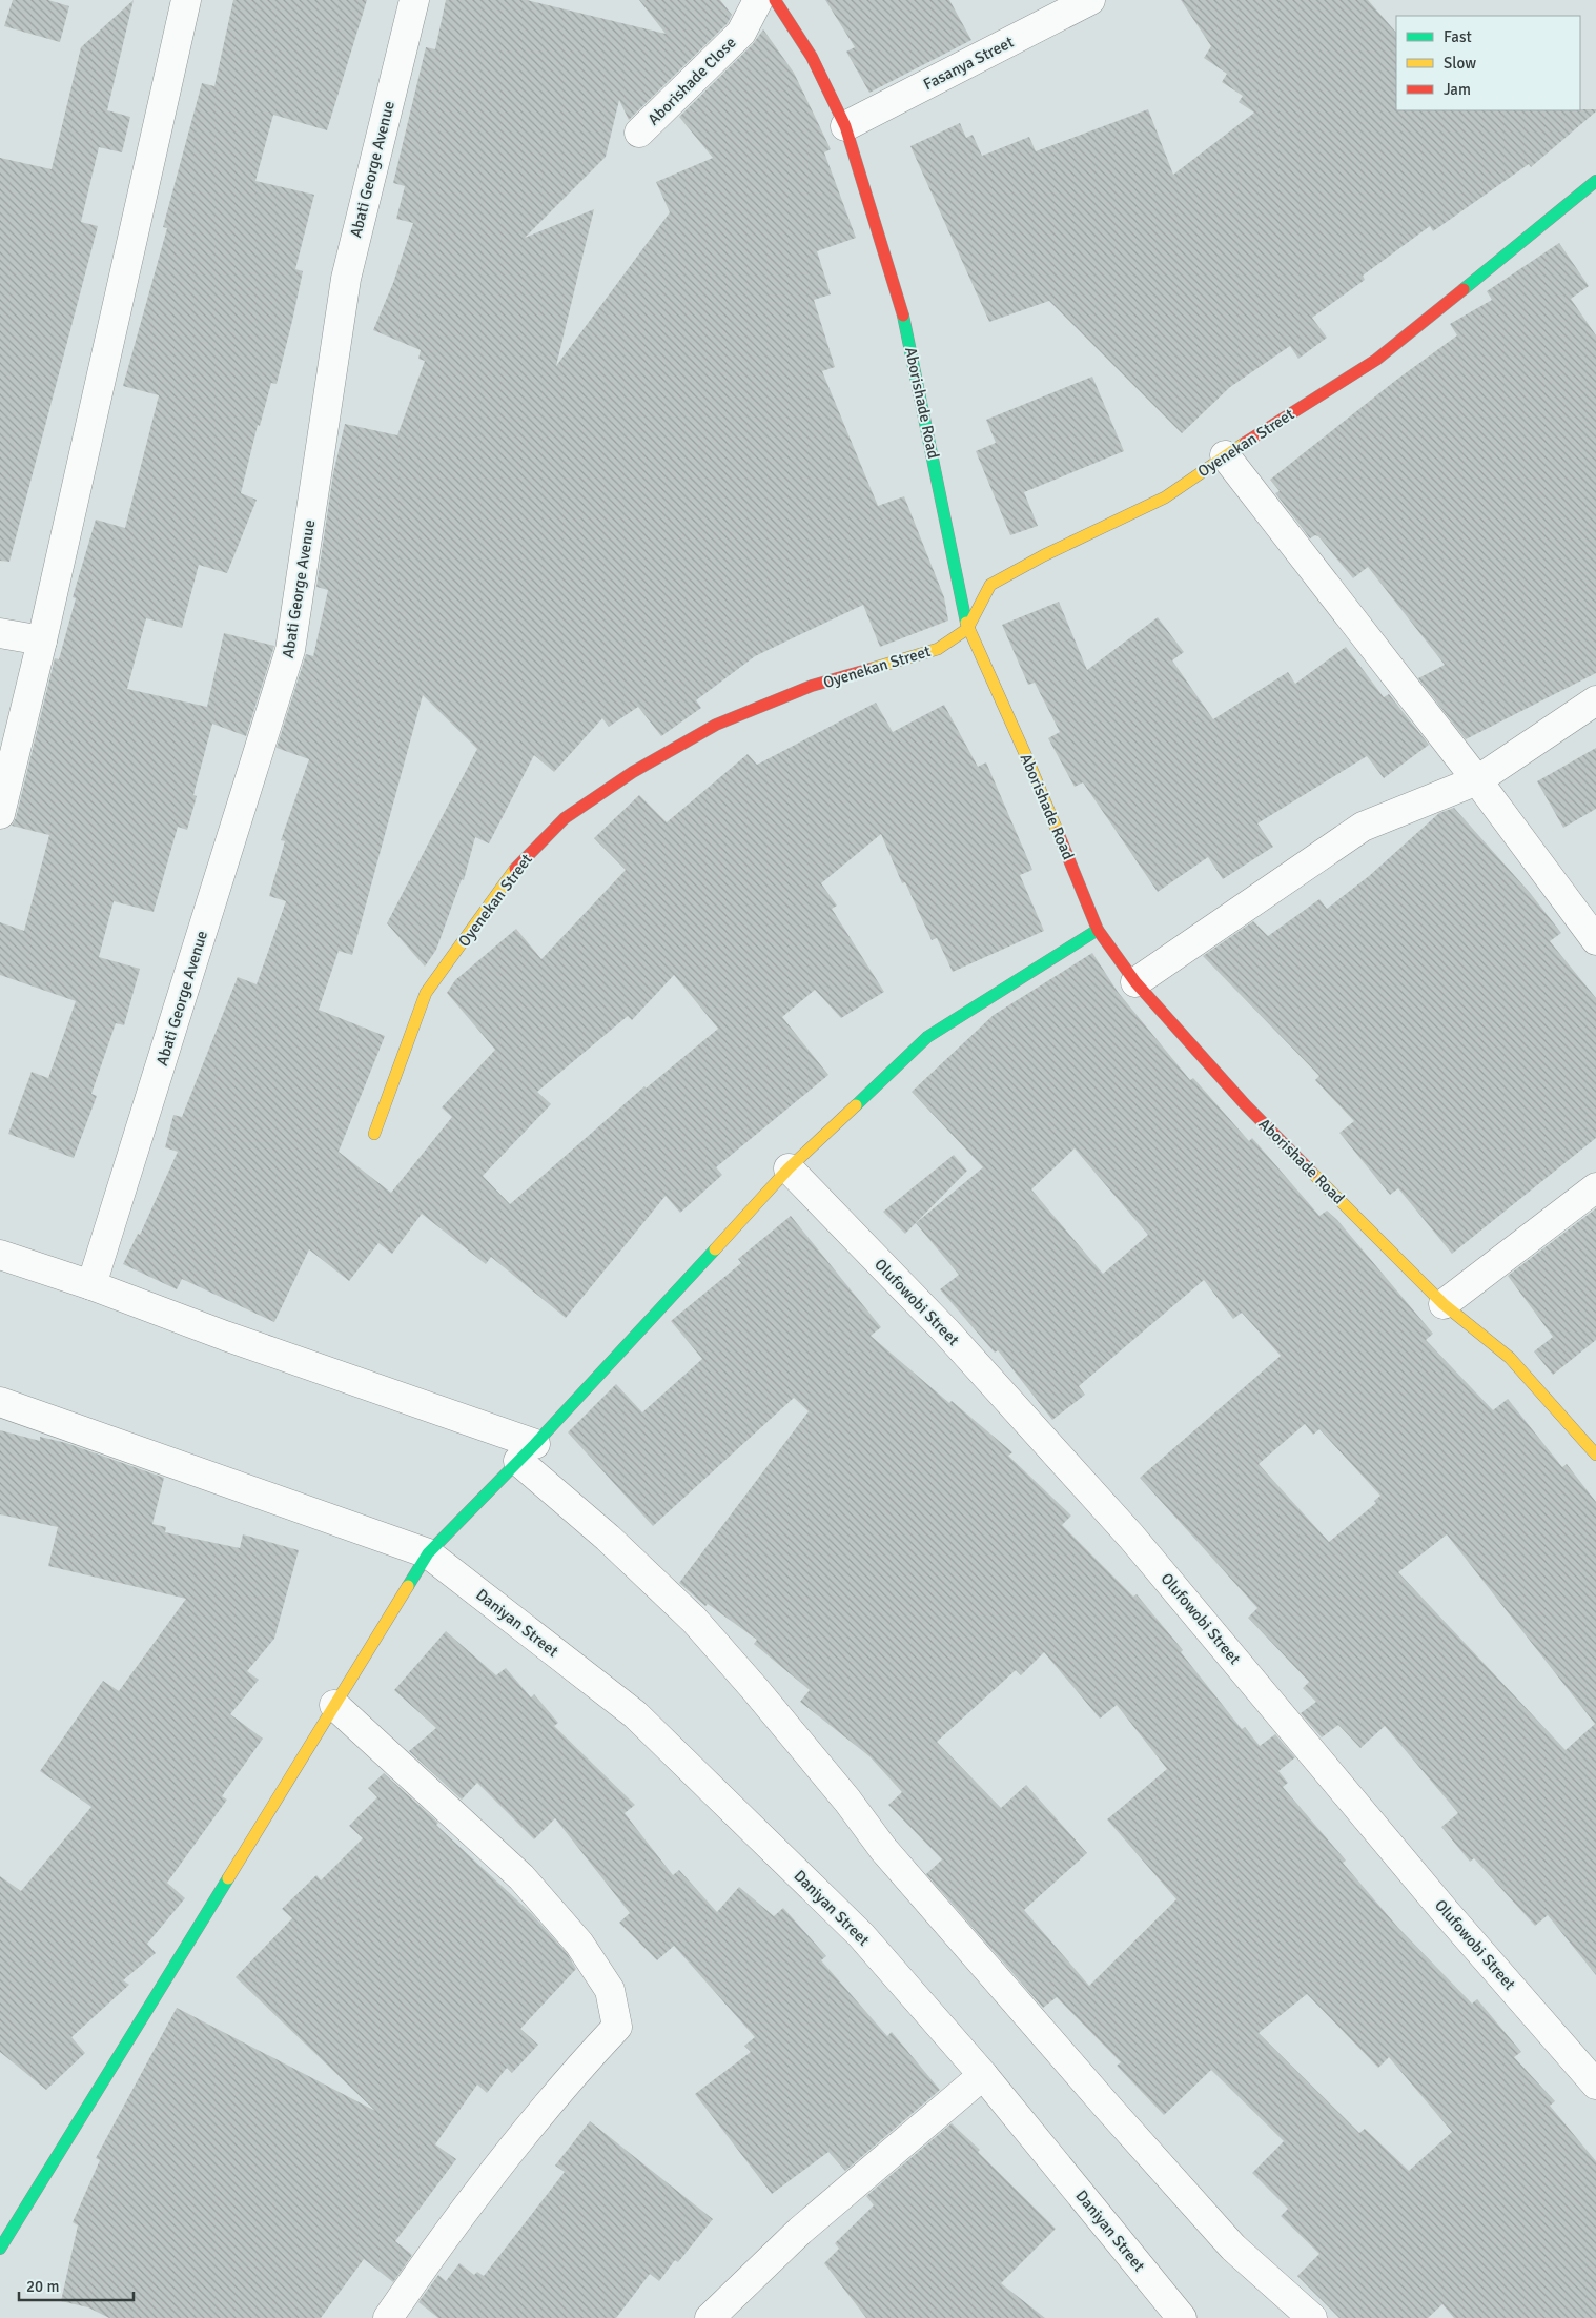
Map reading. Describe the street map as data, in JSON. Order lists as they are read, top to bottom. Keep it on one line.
{"streets":{"street":["Fasanya Street","Aborishade Close","Abati George Avenue","Aborishade Road","Oyenekan Street","Olufowobi Street","Daniyan Street"]},"crossings":[["Fasanya Street","Aborishade Road"],["Aborishade Road","Oyenekan Street"]],"legend":["Fast","Slow","Jam"],"scale_bar":"20 m"}
